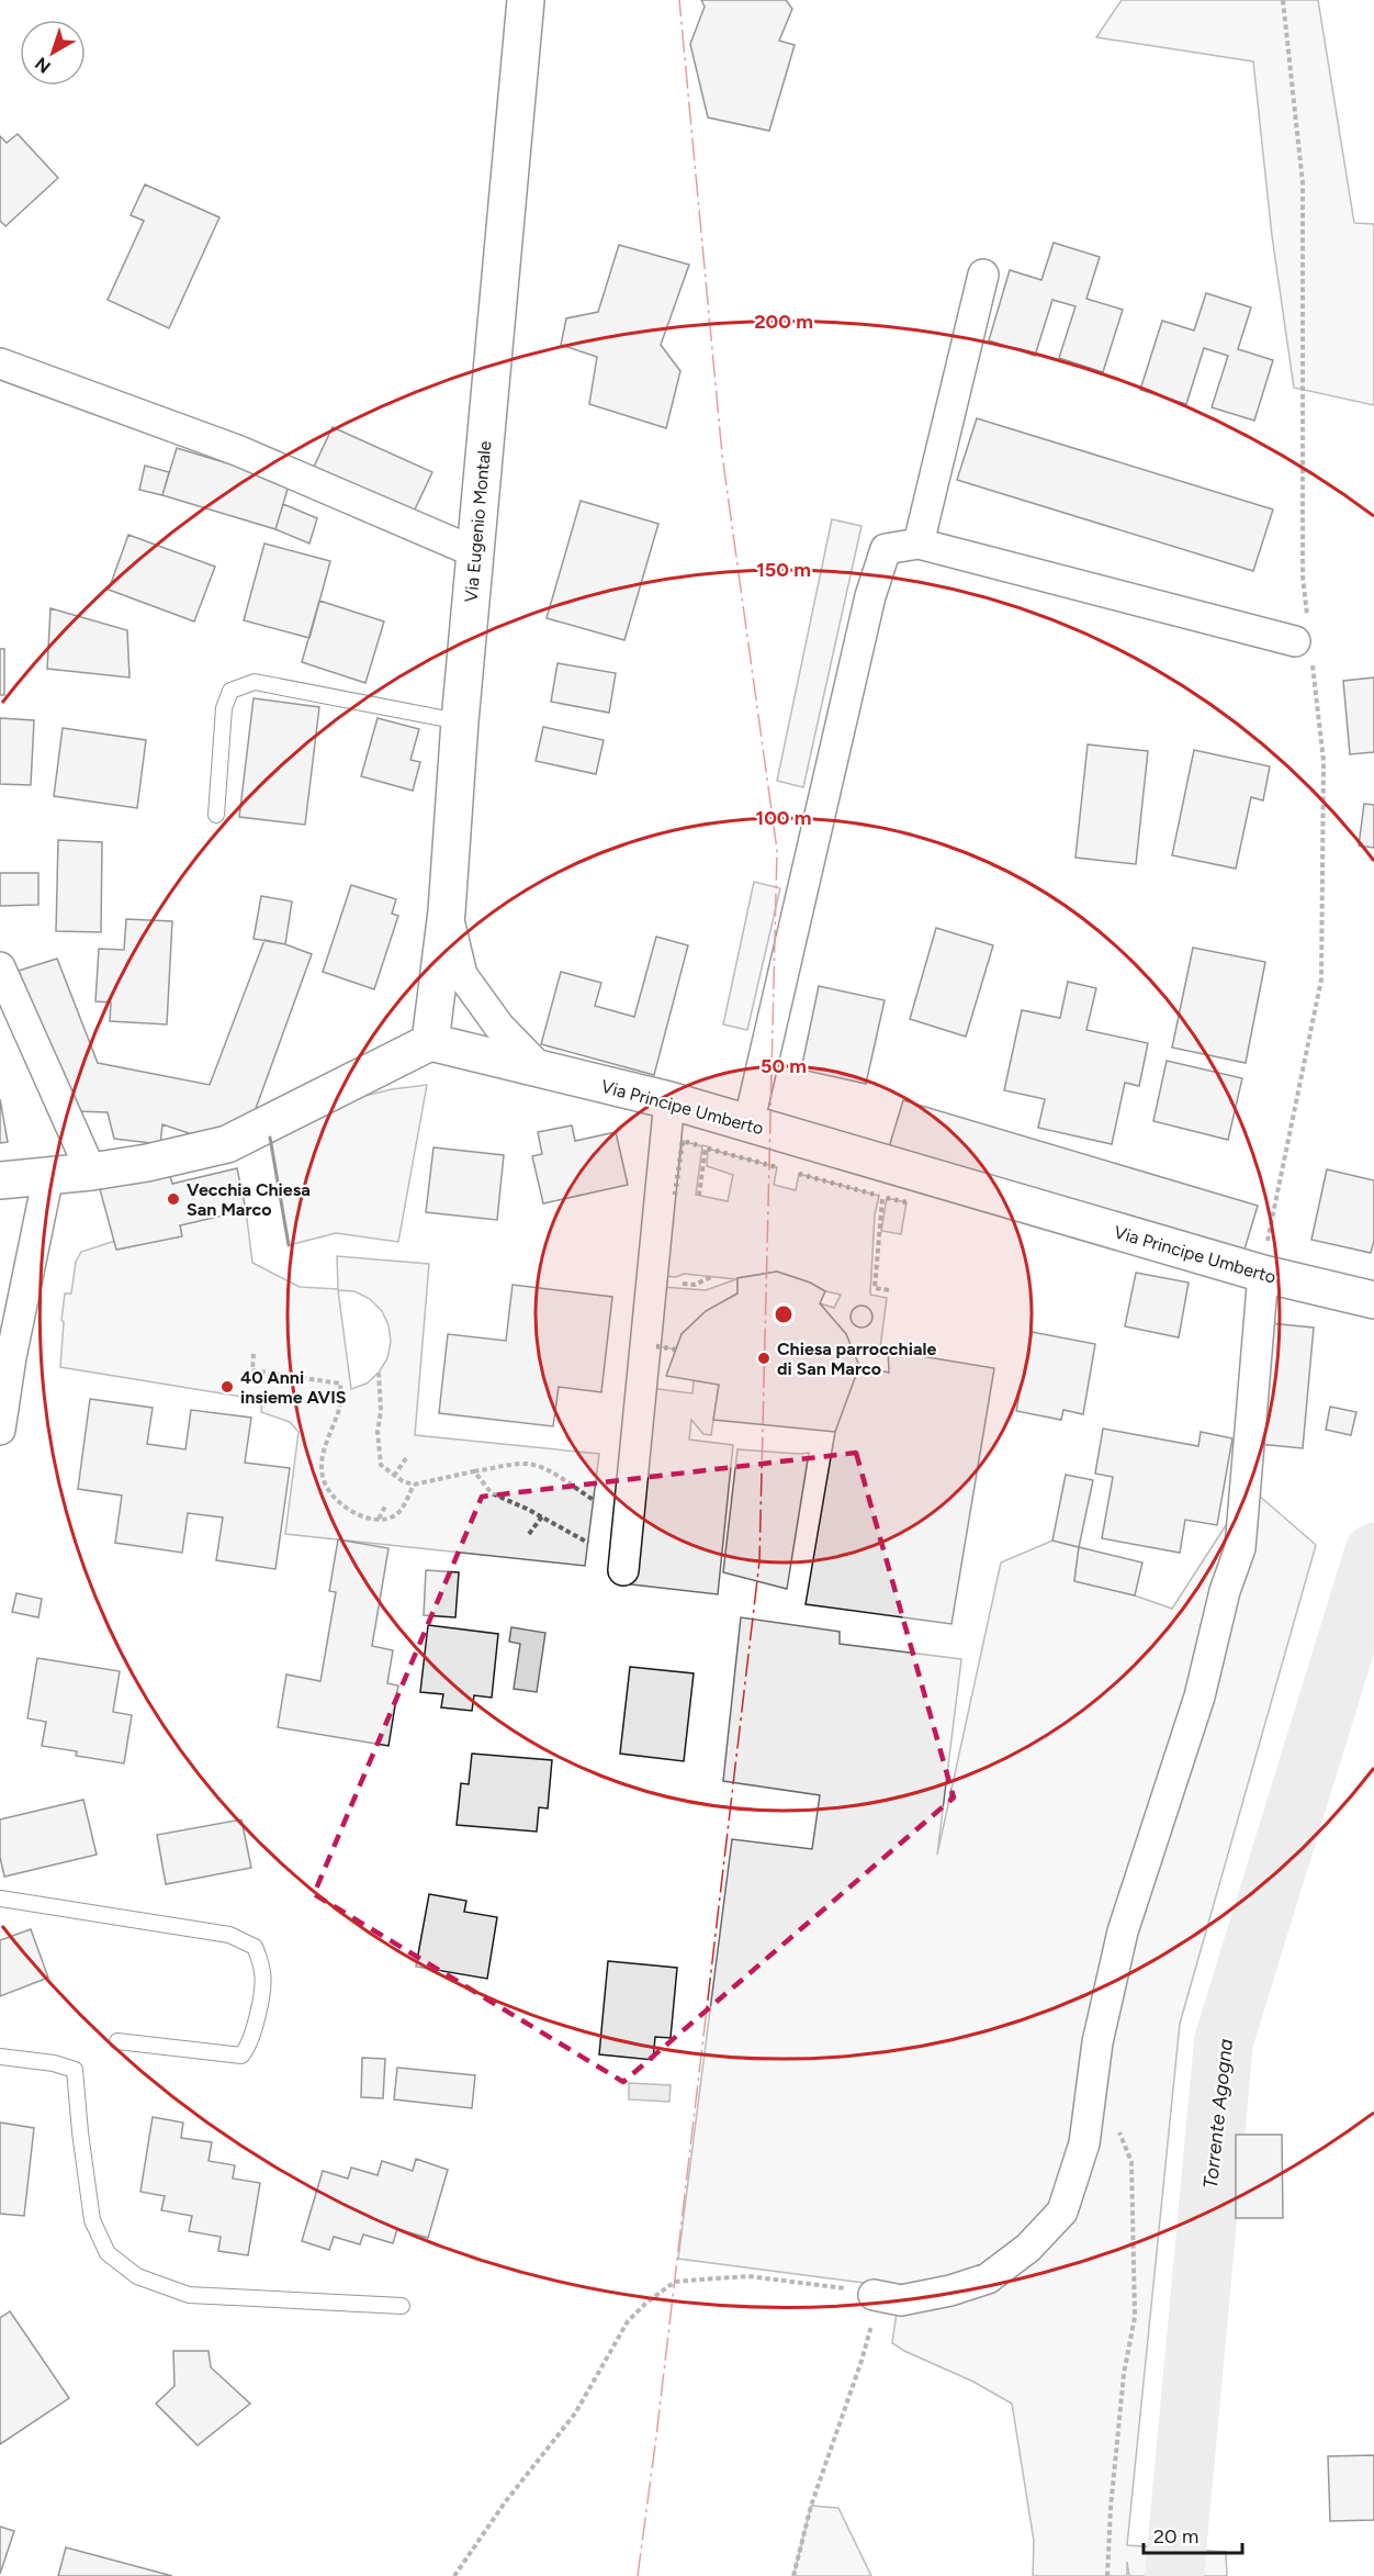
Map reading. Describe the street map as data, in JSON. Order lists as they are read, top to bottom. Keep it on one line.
{"streets":{"street":["Via Eugenio Montale","Via Principe Umberto"]},"crossings":[["Via Eugenio Montale","Via Principe Umberto"]],"water":["Torrente Agogna"],"places":["Vecchia Chiesa San Marco","Chiesa parrocchiale di San Marco","40 Anni insieme AVIS"],"scale_bar":"20 m","north":"bottom left","rings":["200 m","150 m","100 m","50 m"]}
